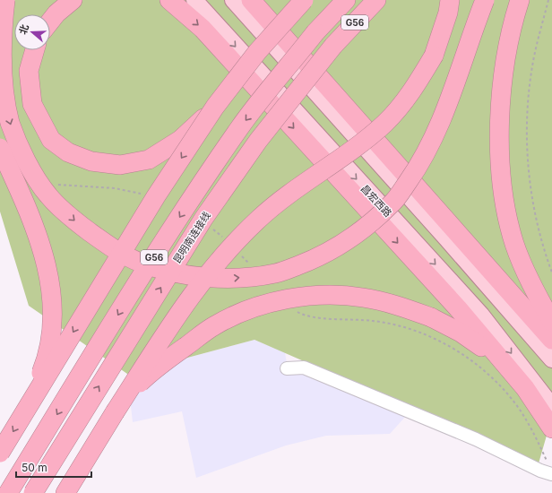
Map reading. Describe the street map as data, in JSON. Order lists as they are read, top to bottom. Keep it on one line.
{"streets":{"highway":["G56","昆明南连接线"],"main road":["昌宏西路"]},"scale_bar":"50 m","north":"left"}
